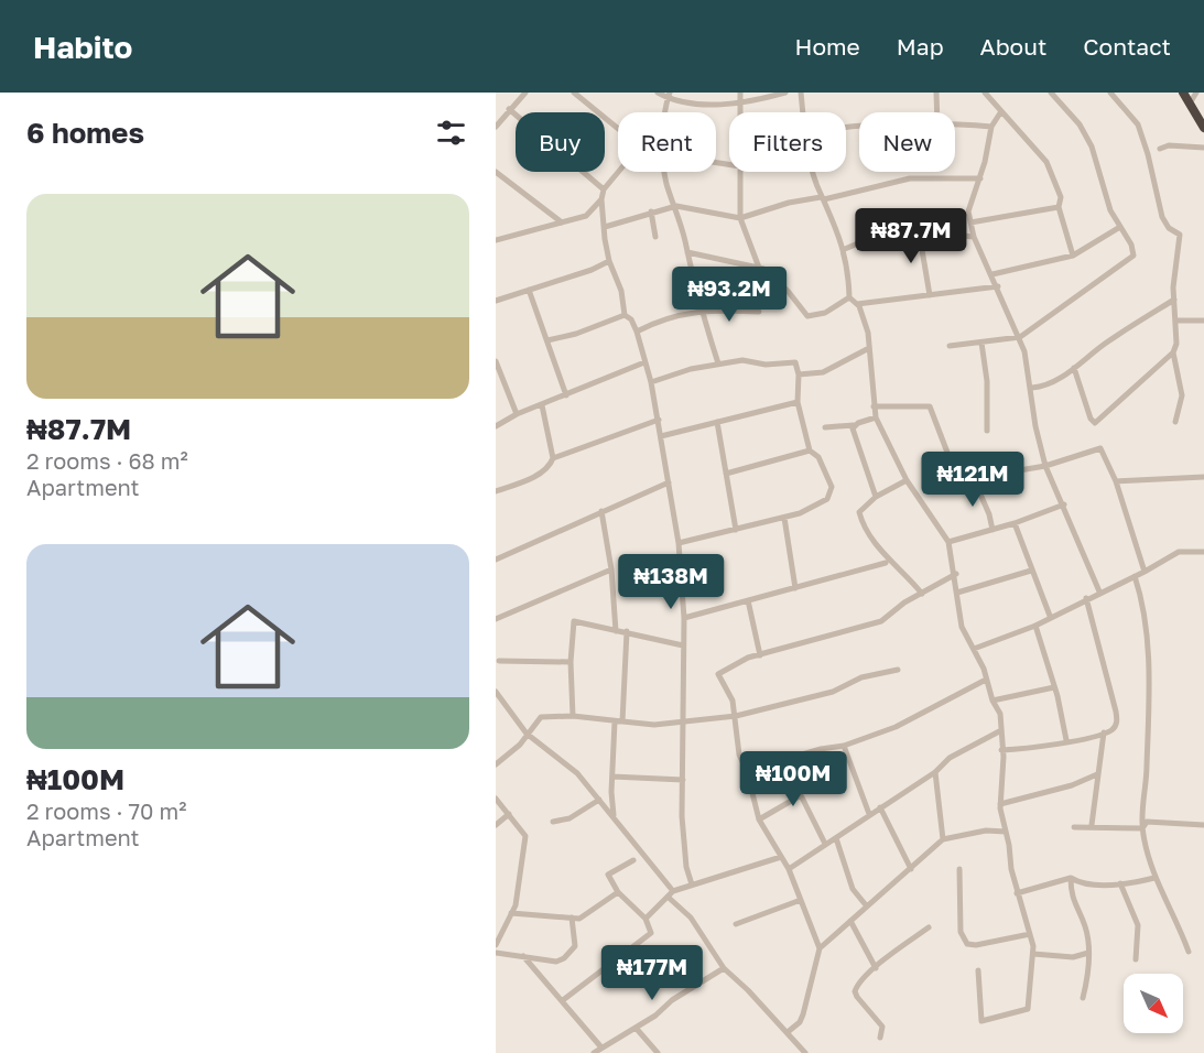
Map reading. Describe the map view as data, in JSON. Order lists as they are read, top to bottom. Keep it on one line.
{"north":"bottom right","page":{"header":"Habito","nav":["Home","Map","About","Contact"],"heading":"6 homes","chip":["Buy","Rent","Filters","New"],"list":[{"name":"₦87.7M","note":"2 rooms · 68 m² · Apartment"},{"name":"₦100M","note":"2 rooms · 70 m² · Apartment"}],"price":["₦87.7M","₦93.2M","₦121M","₦138M","₦100M","₦177M"]}}
